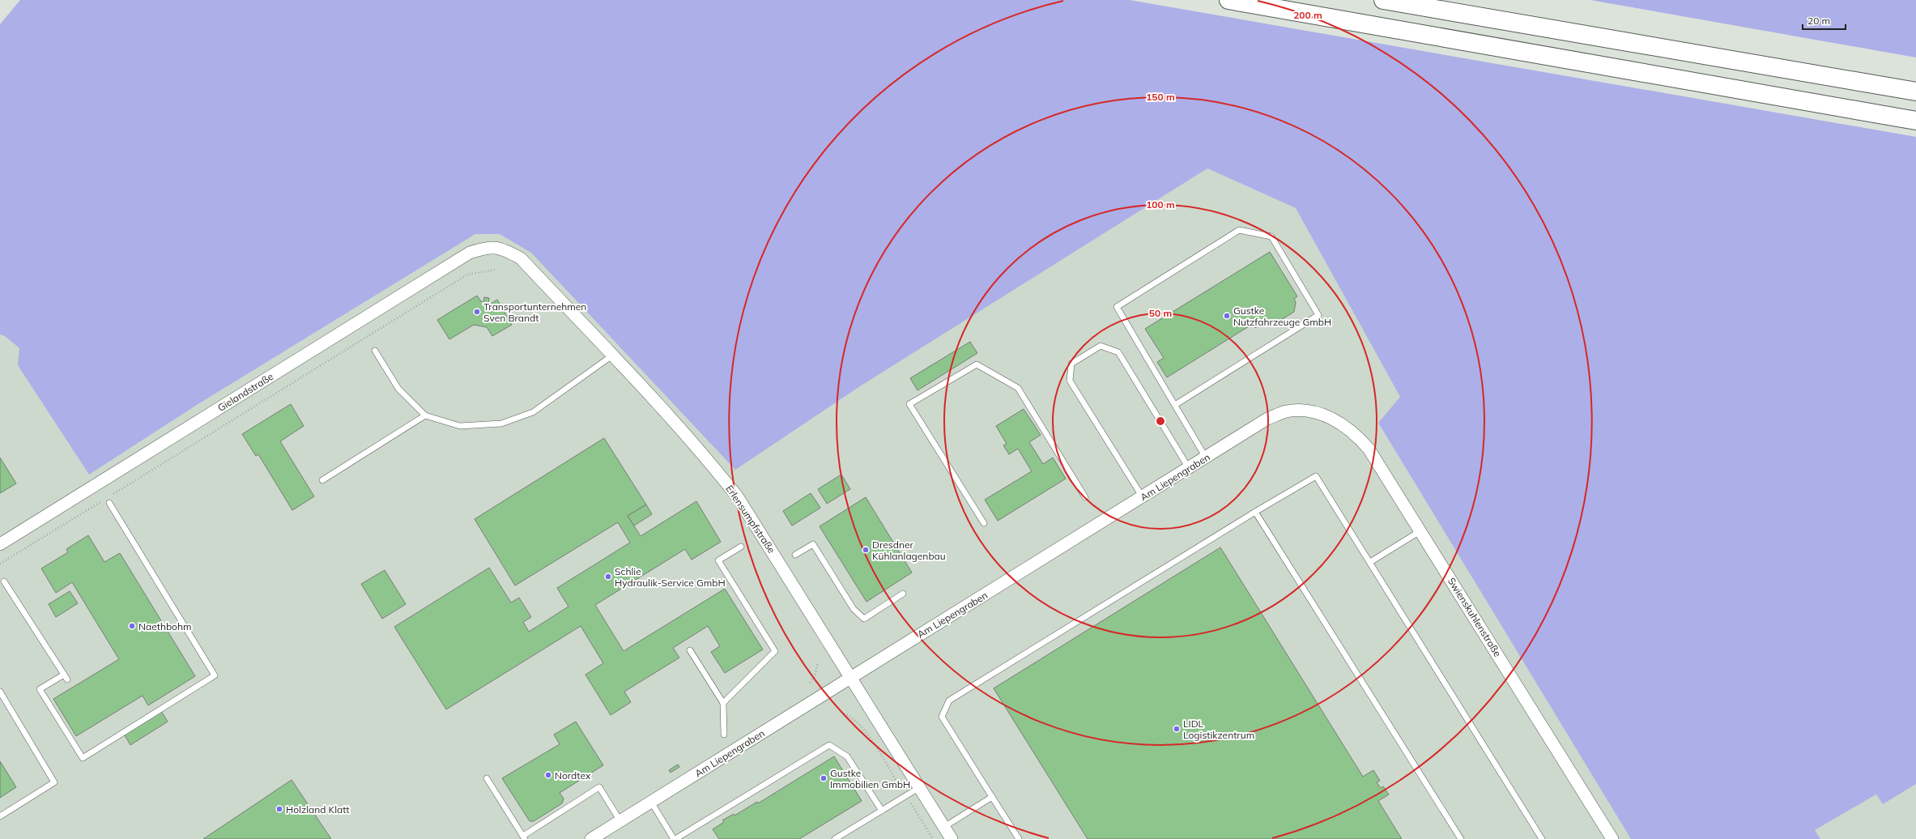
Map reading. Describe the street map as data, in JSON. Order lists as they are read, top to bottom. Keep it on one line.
{"streets":{"street":["Gielandstraße","Am Liepengraben","Erlensumpfstraße","Swienskuhlenstraße"]},"crossings":[["Gielandstraße","Erlensumpfstraße"],["Am Liepengraben","Erlensumpfstraße"],["Am Liepengraben","Swienskuhlenstraße"]],"places":["Transportunternehmen Sven Brandt","Gustke Nutzfahrzeuge GmbH","Dresdner Kühlanlagenbau","Schlie Hydraulik-Service GmbH","Naethbohm","LIDL Logistikzentrum","Nordtex","Gustke Immobilien GmbH","Holzland Klatt"],"scale_bar":"20 m","rings":["200 m","150 m","100 m","50 m"]}
